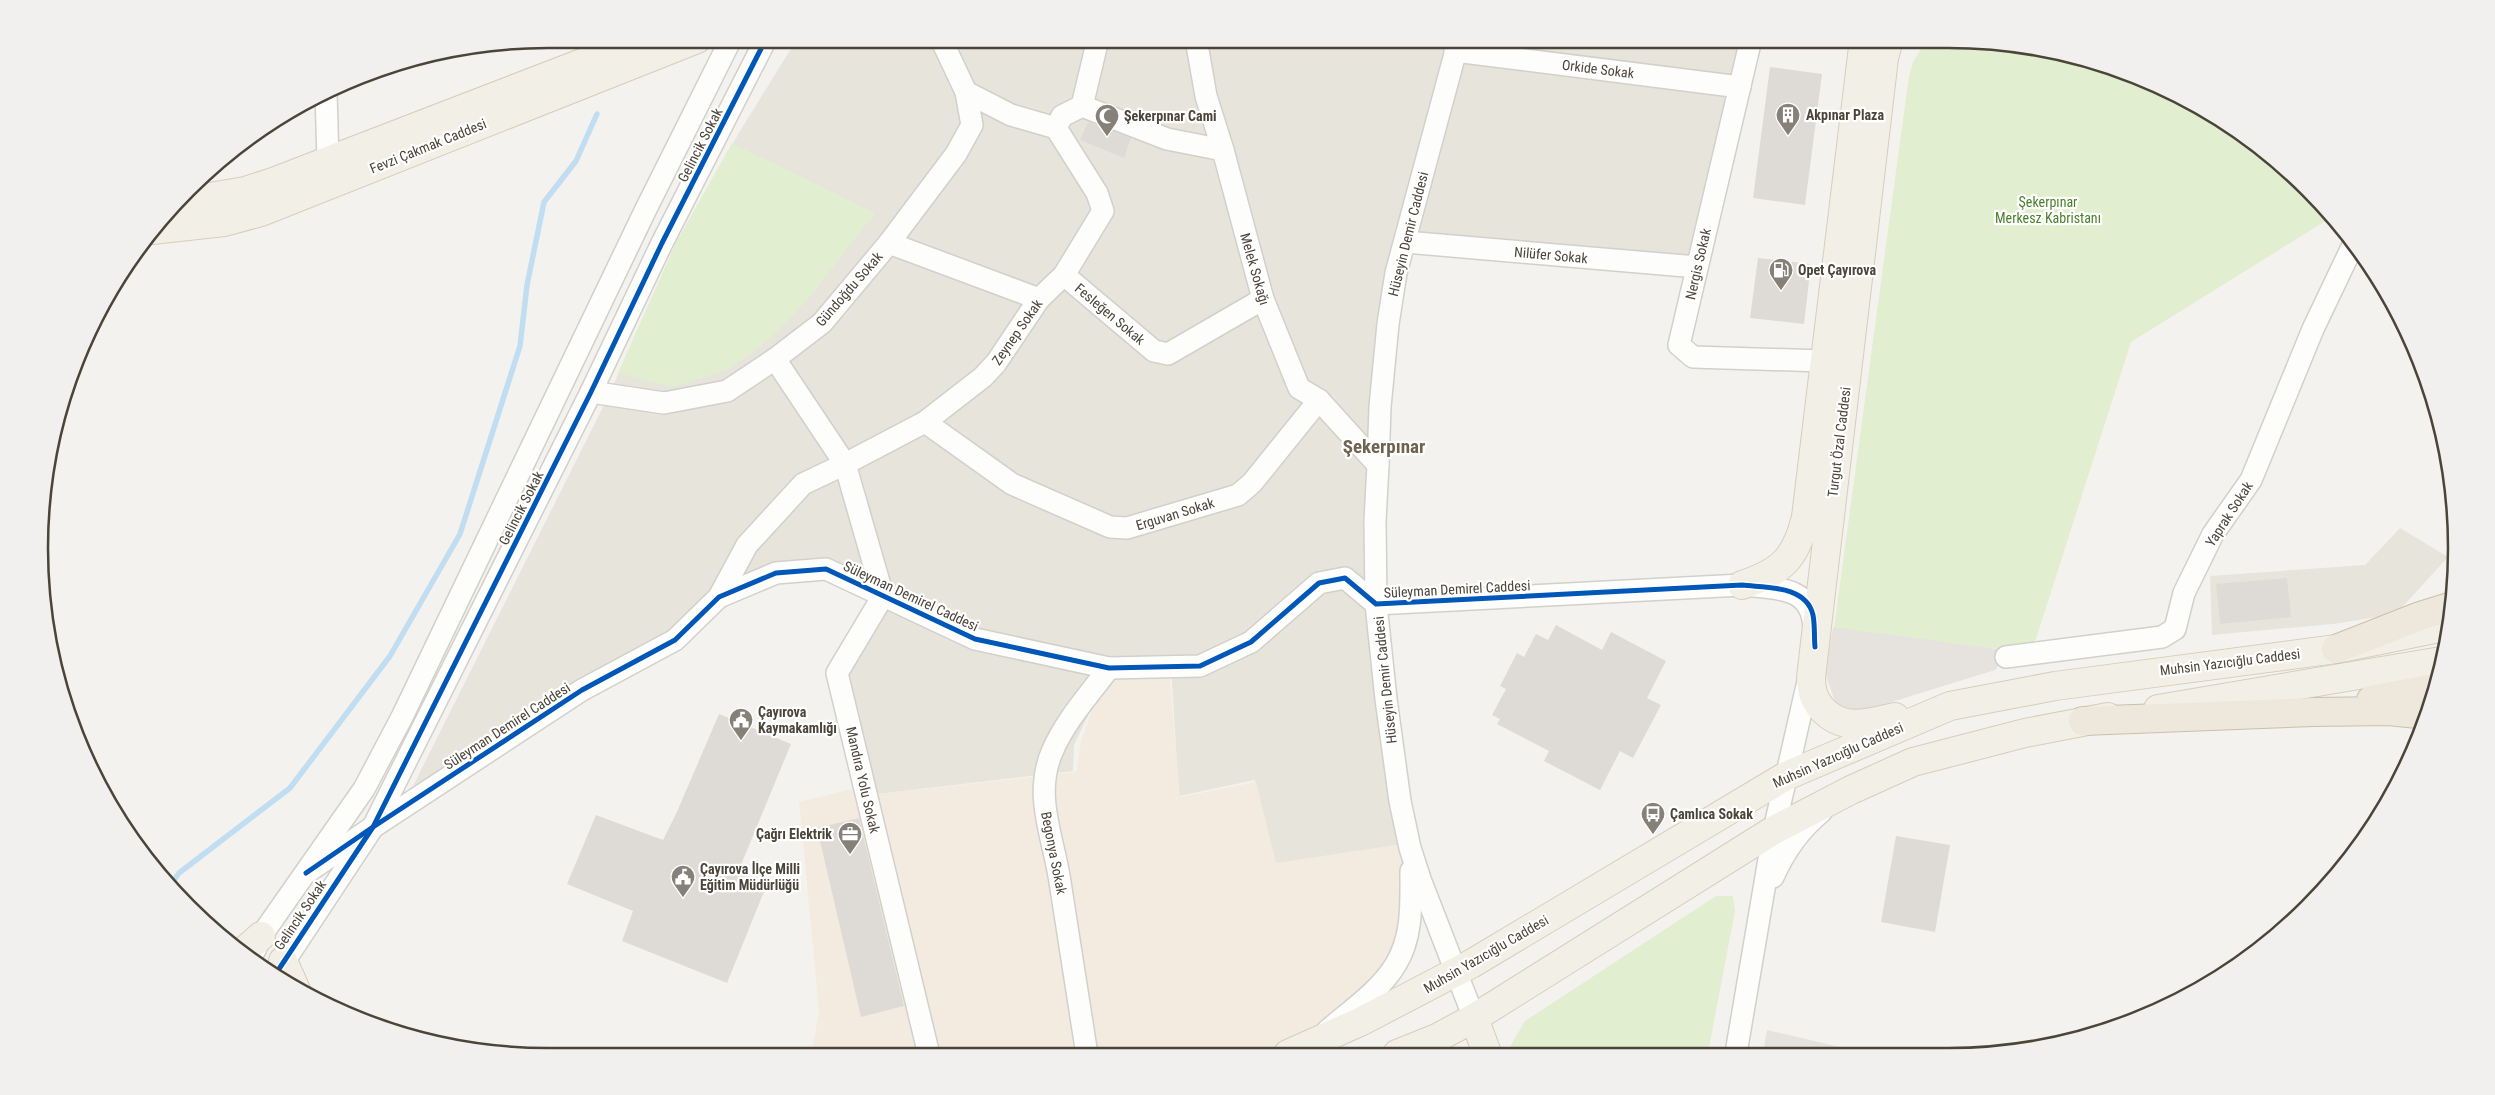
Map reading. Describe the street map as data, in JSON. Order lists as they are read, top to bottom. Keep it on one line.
{"streets":{"main road":["Fevzi Çakmak Caddesi","Turgut Özal Caddesi","Muhsin Yazıcığlu Caddesi"],"street":["Orkide Sokak","Gelincik Sokak","Hüseyin Demir Caddesi","Nilüfer Sokak","Nergis Sokak","Melek Sokağı","Gündoğdu Sokak","Fesleğen Sokak","Zeynep Sokak","Erguvan Sokak","Yaprak Sokak","Süleyman Demirel Caddesi","Mandıra Yolu Sokak","Begonya Sokak"]},"crossings":[["Orkide Sokak","Nergis Sokak"],["Gelincik Sokak","Gündoğdu Sokak"],["Gelincik Sokak","Süleyman Demirel Caddesi"],["Hüseyin Demir Caddesi","Nilüfer Sokak"],["Hüseyin Demir Caddesi","Melek Sokağı"],["Hüseyin Demir Caddesi","Süleyman Demirel Caddesi"],["Hüseyin Demir Caddesi","Muhsin Yazıcığlu Caddesi"],["Nilüfer Sokak","Nergis Sokak"],["Nergis Sokak","Turgut Özal Caddesi"],["Melek Sokağı","Fesleğen Sokak"],["Melek Sokağı","Erguvan Sokak"],["Fesleğen Sokak","Zeynep Sokak"],["Zeynep Sokak","Erguvan Sokak"],["Zeynep Sokak","Süleyman Demirel Caddesi"],["Turgut Özal Caddesi","Süleyman Demirel Caddesi"],["Turgut Özal Caddesi","Muhsin Yazıcığlu Caddesi"],["Süleyman Demirel Caddesi","Muhsin Yazıcığlu Caddesi"],["Süleyman Demirel Caddesi","Mandıra Yolu Sokak"],["Süleyman Demirel Caddesi","Begonya Sokak"]],"districts":["Şekerpınar"],"parks":["Şekerpınar Merkesz Kabristanı"],"places":{"building":["Akpınar Plaza"],"mosque":["Şekerpınar Cami"],"fuel station":["Opet Çayırova"],"public building":["Çayırova Kaymakamlığı","Çayırova İlçe Milli Eğitim Müdürlüğü"],"bus stop":["Çamlıca Sokak"],"office":["Çağrı Elektrik"]}}
